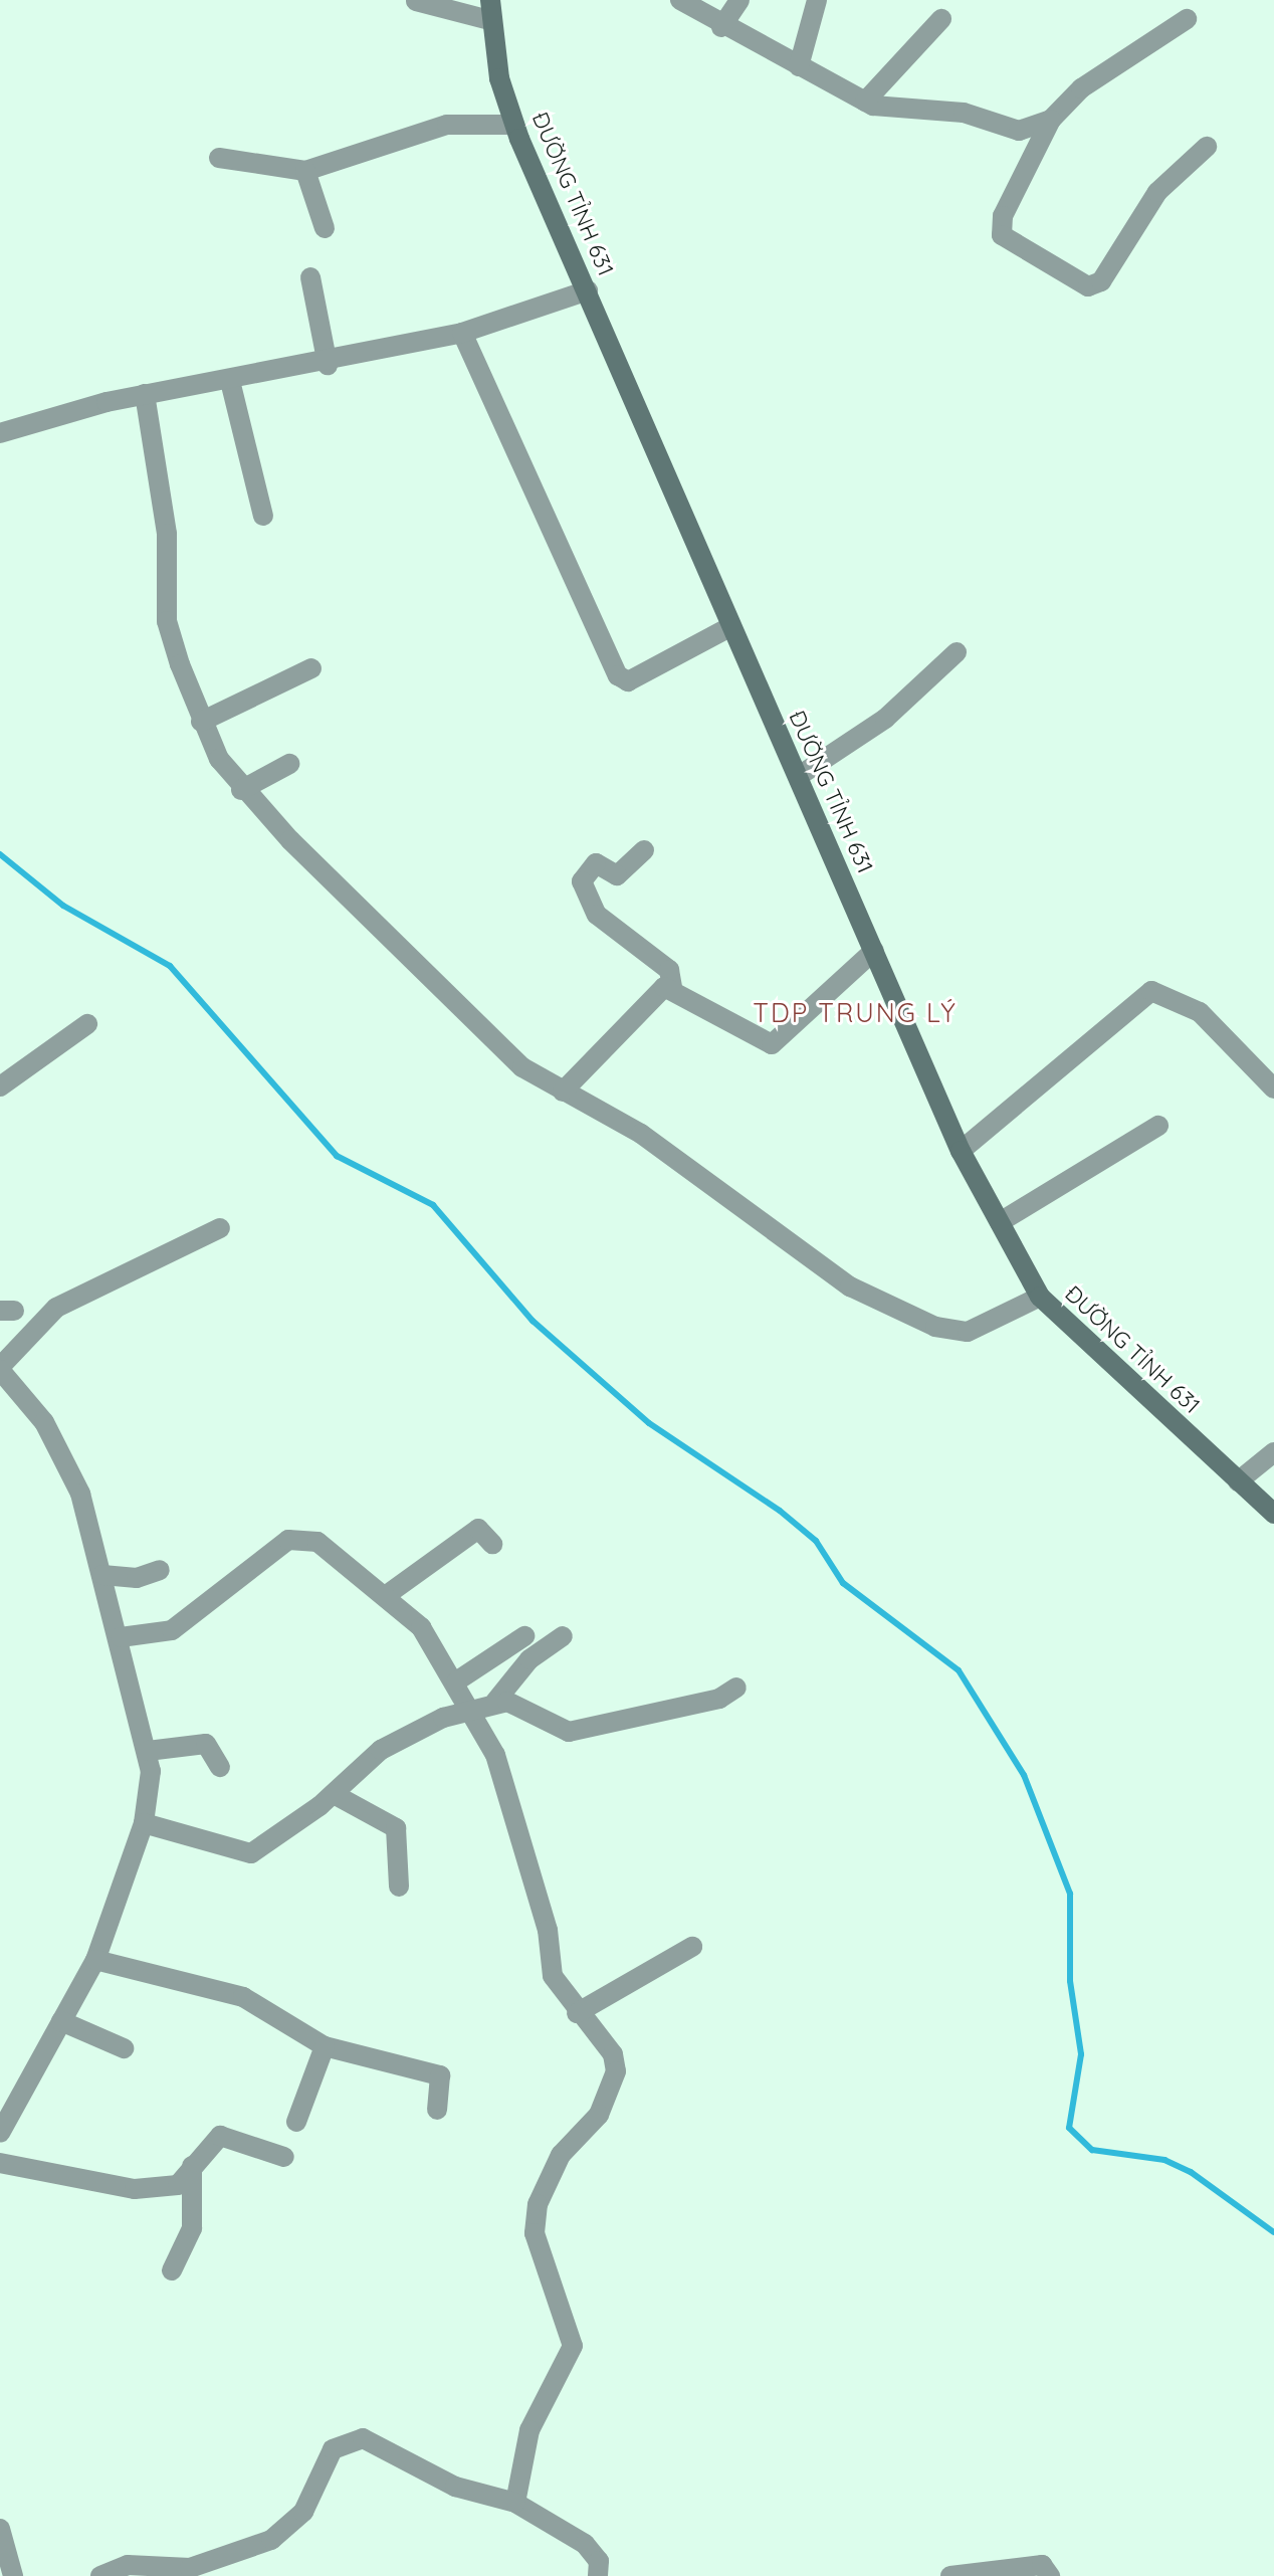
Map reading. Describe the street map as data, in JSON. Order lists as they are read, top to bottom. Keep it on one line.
{"streets":{"main road":["ĐƯỜNG TỈNH 631"]},"districts":["TDP TRUNG LÝ"]}
